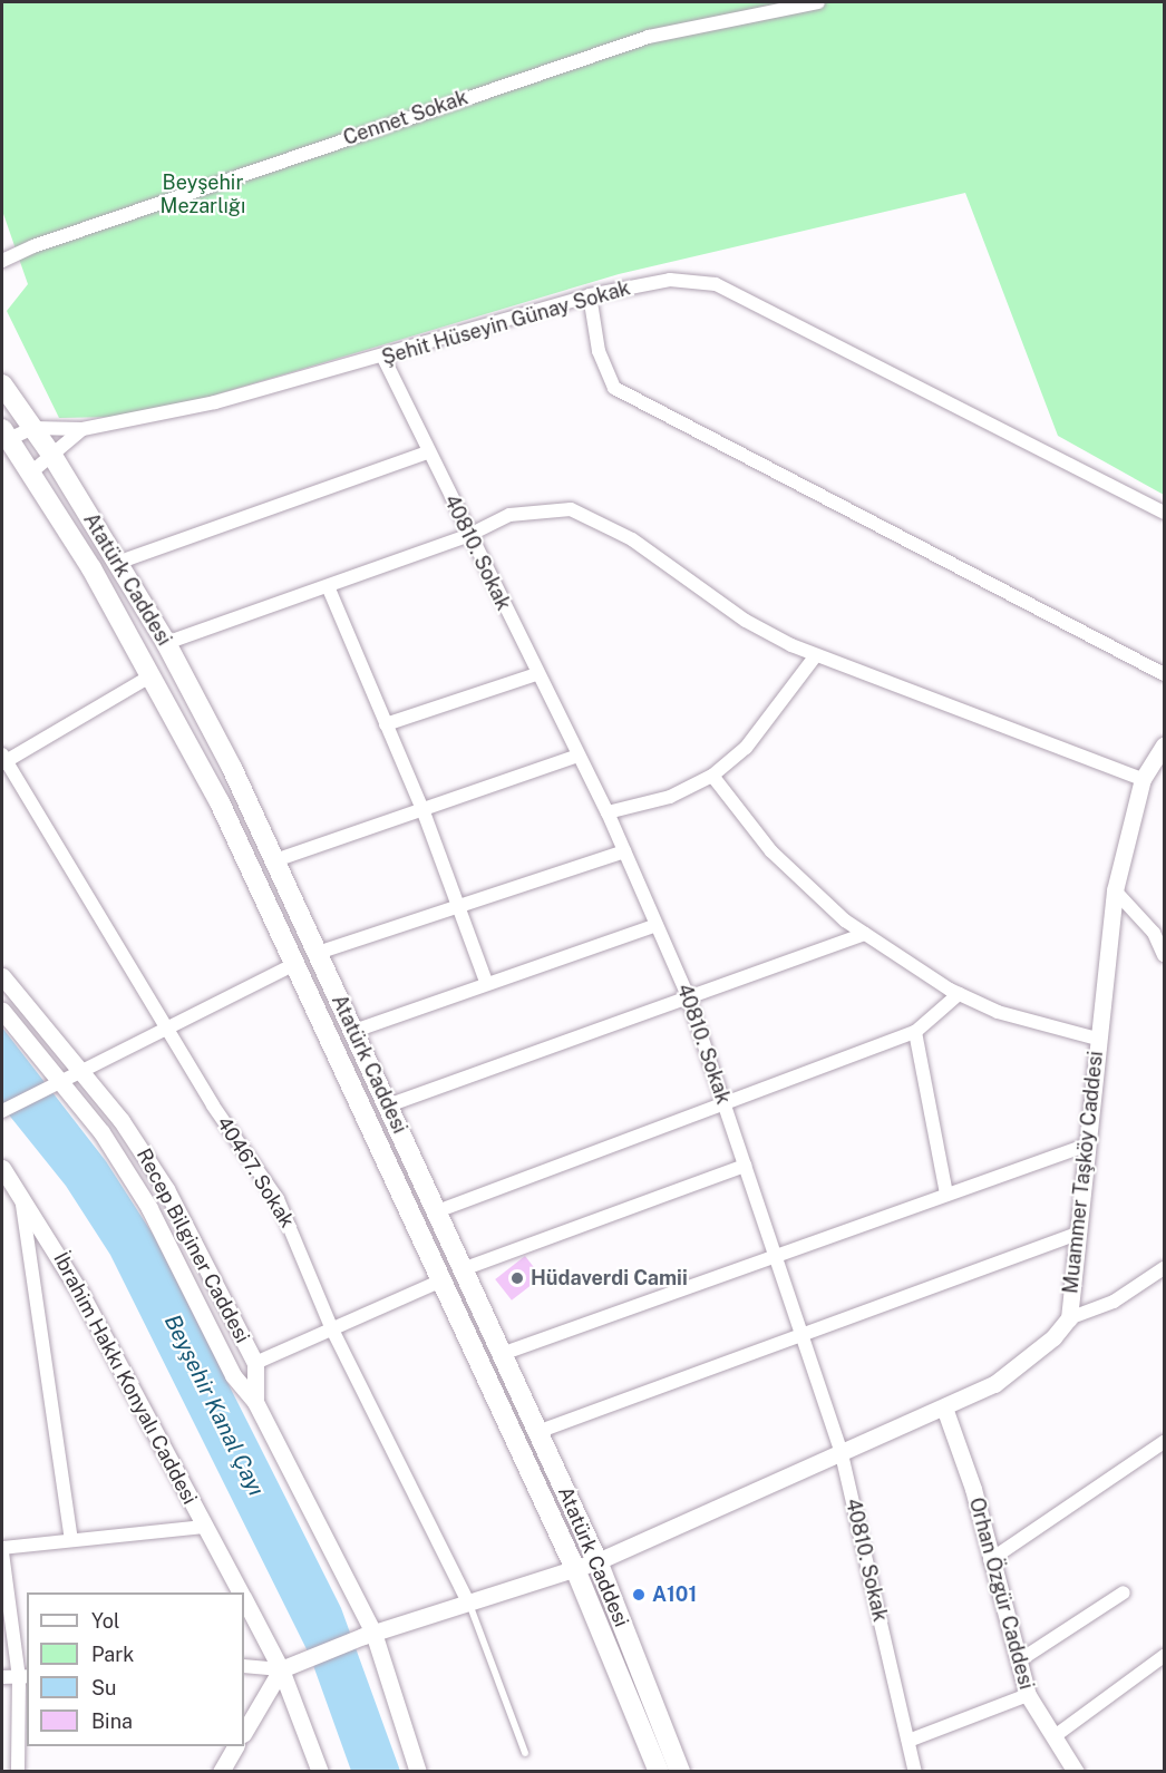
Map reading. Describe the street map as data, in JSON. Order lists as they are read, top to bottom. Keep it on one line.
{"streets":{"main road":["Atatürk Caddesi"],"street":["Cennet Sokak","Şehit Hüseyin Günay Sokak","40810. Sokak","40467. Sokak","Muammer Taşköy Caddesi","Recep Bilginer Caddesi","İbrahim Hakkı Konyalı Caddesi","Orhan Özgür Caddesi"]},"crossings":[["Şehit Hüseyin Günay Sokak","40810. Sokak"],["Şehit Hüseyin Günay Sokak","Atatürk Caddesi"],["40810. Sokak","Muammer Taşköy Caddesi"],["Atatürk Caddesi","Muammer Taşköy Caddesi"],["40467. Sokak","Muammer Taşköy Caddesi"],["Muammer Taşköy Caddesi","Recep Bilginer Caddesi"],["Muammer Taşköy Caddesi","İbrahim Hakkı Konyalı Caddesi"],["Muammer Taşköy Caddesi","Orhan Özgür Caddesi"]],"water":["Beyşehir Kanal Çayı"],"parks":["Beyşehir Mezarlığı"],"places":["Hüdaverdi Camii","A101"],"legend":["Yol","Park","Su","Bina"]}
